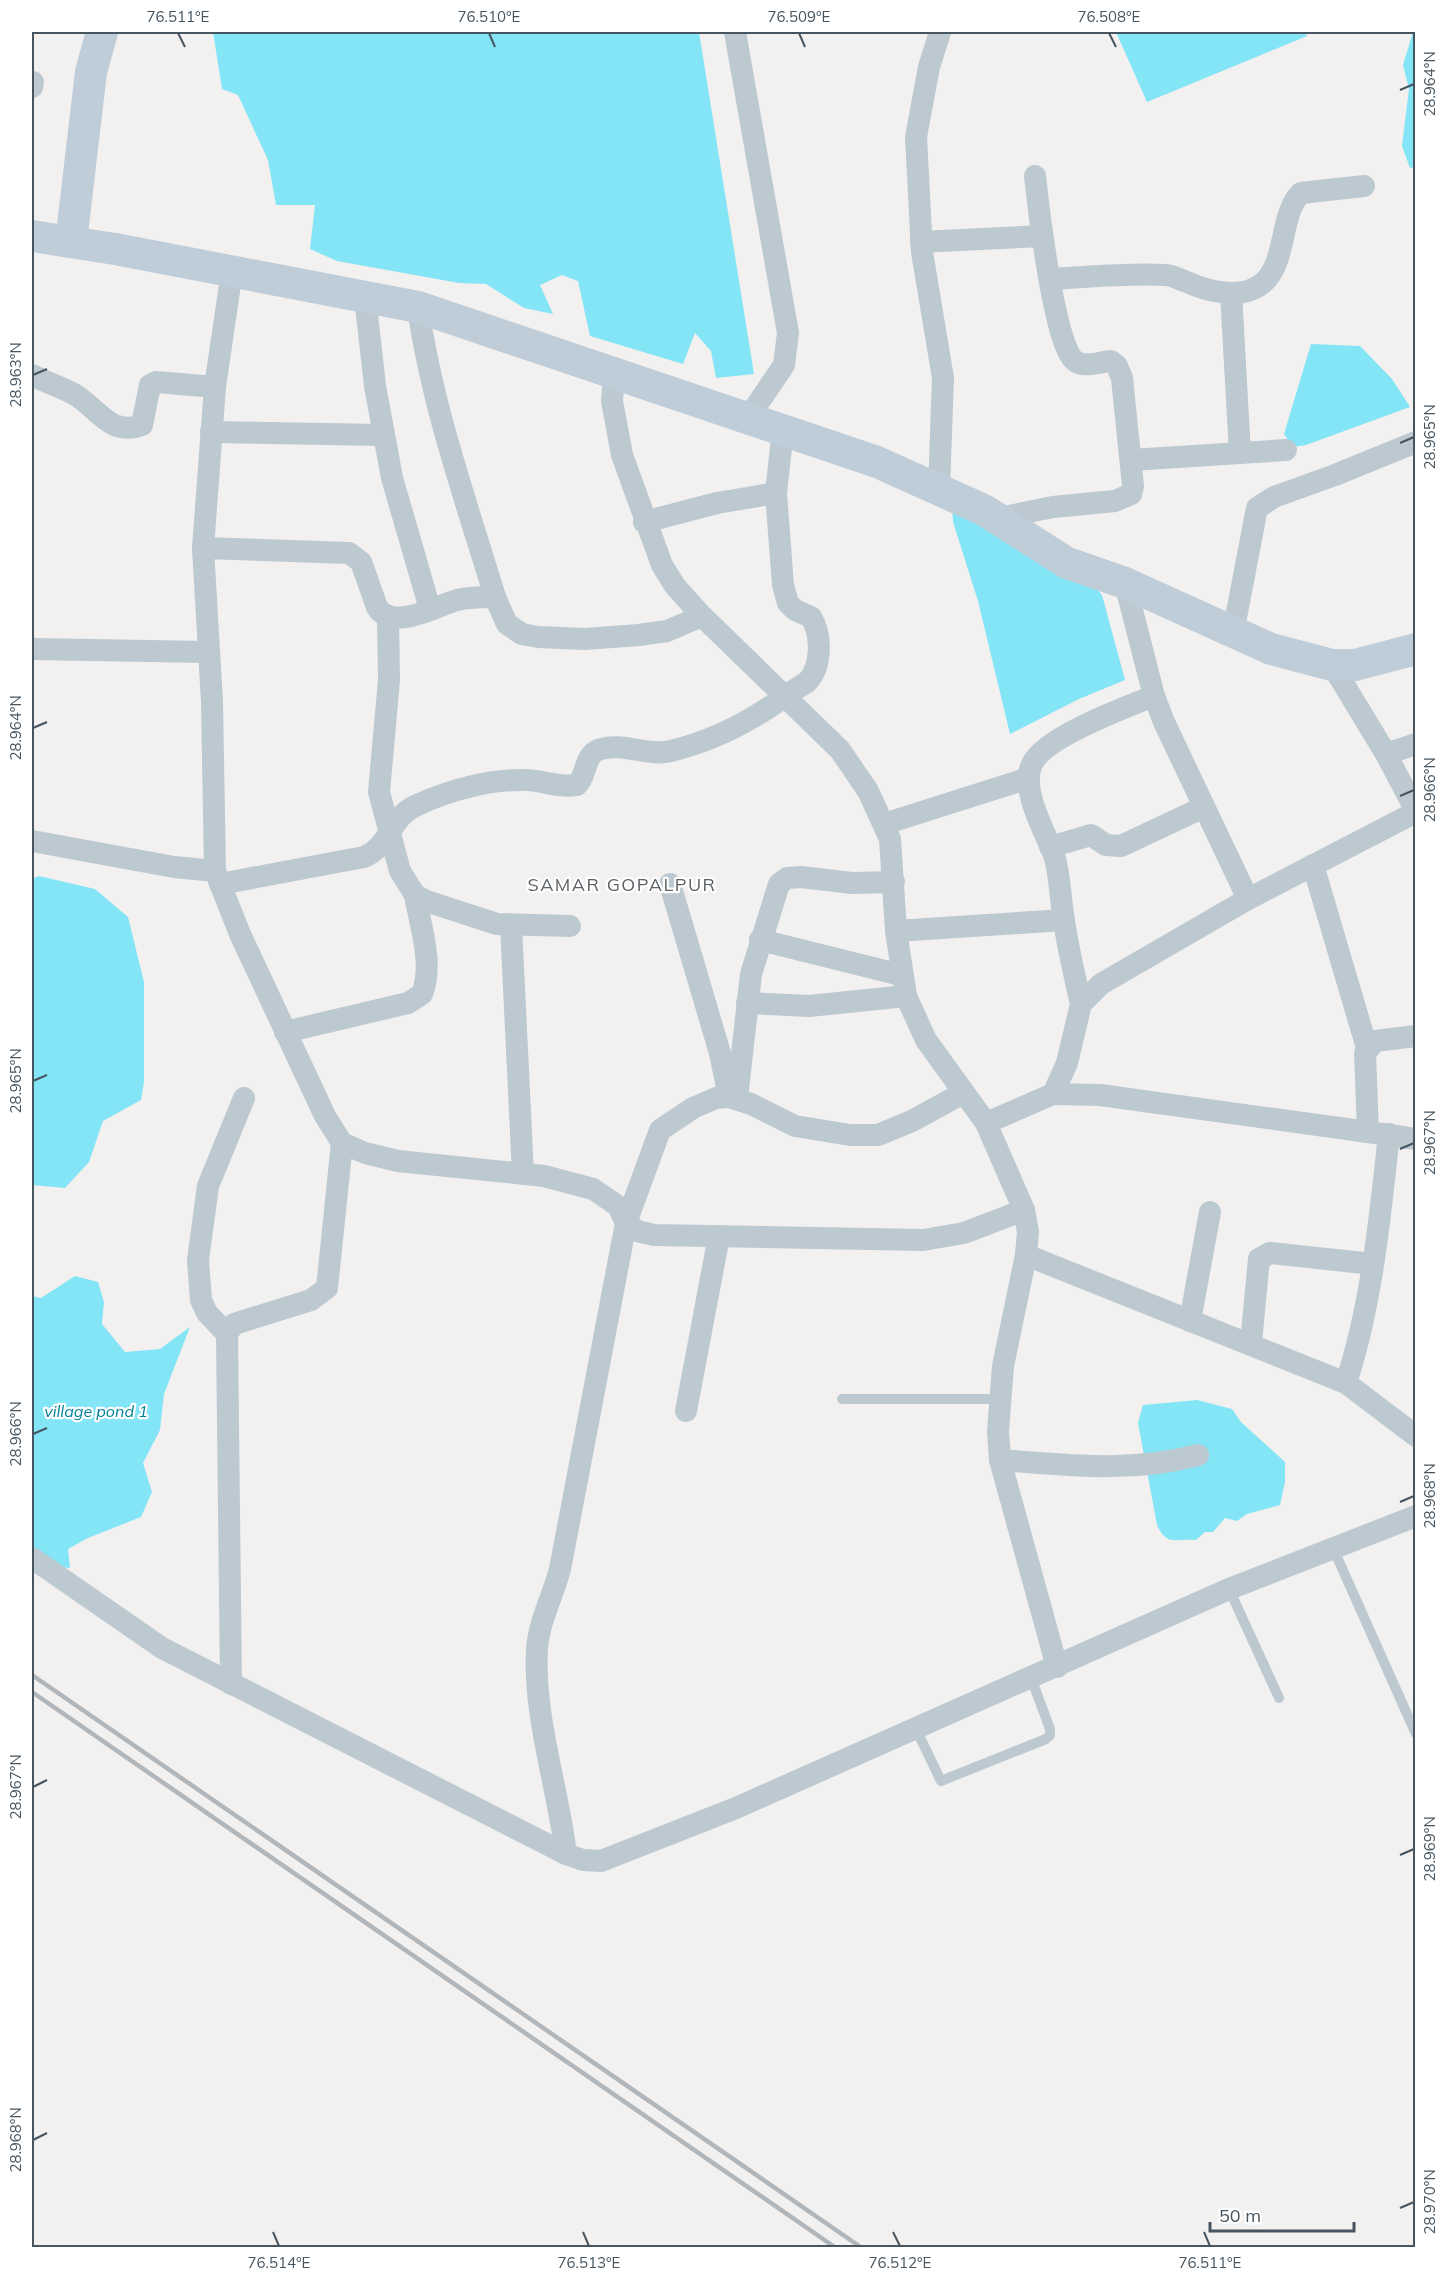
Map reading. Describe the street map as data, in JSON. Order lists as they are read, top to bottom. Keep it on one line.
{"districts":["SAMAR GOPALPUR"],"water":["village pond 1"],"scale_bar":"50 m","coordinates":["76.511°E","76.510°E","76.509°E","76.508°E","28.964°N","28.963°N","28.965°N","28.966°N","28.967°N","28.968°N","28.969°N","28.970°N","76.514°E","76.513°E","76.512°E"]}
